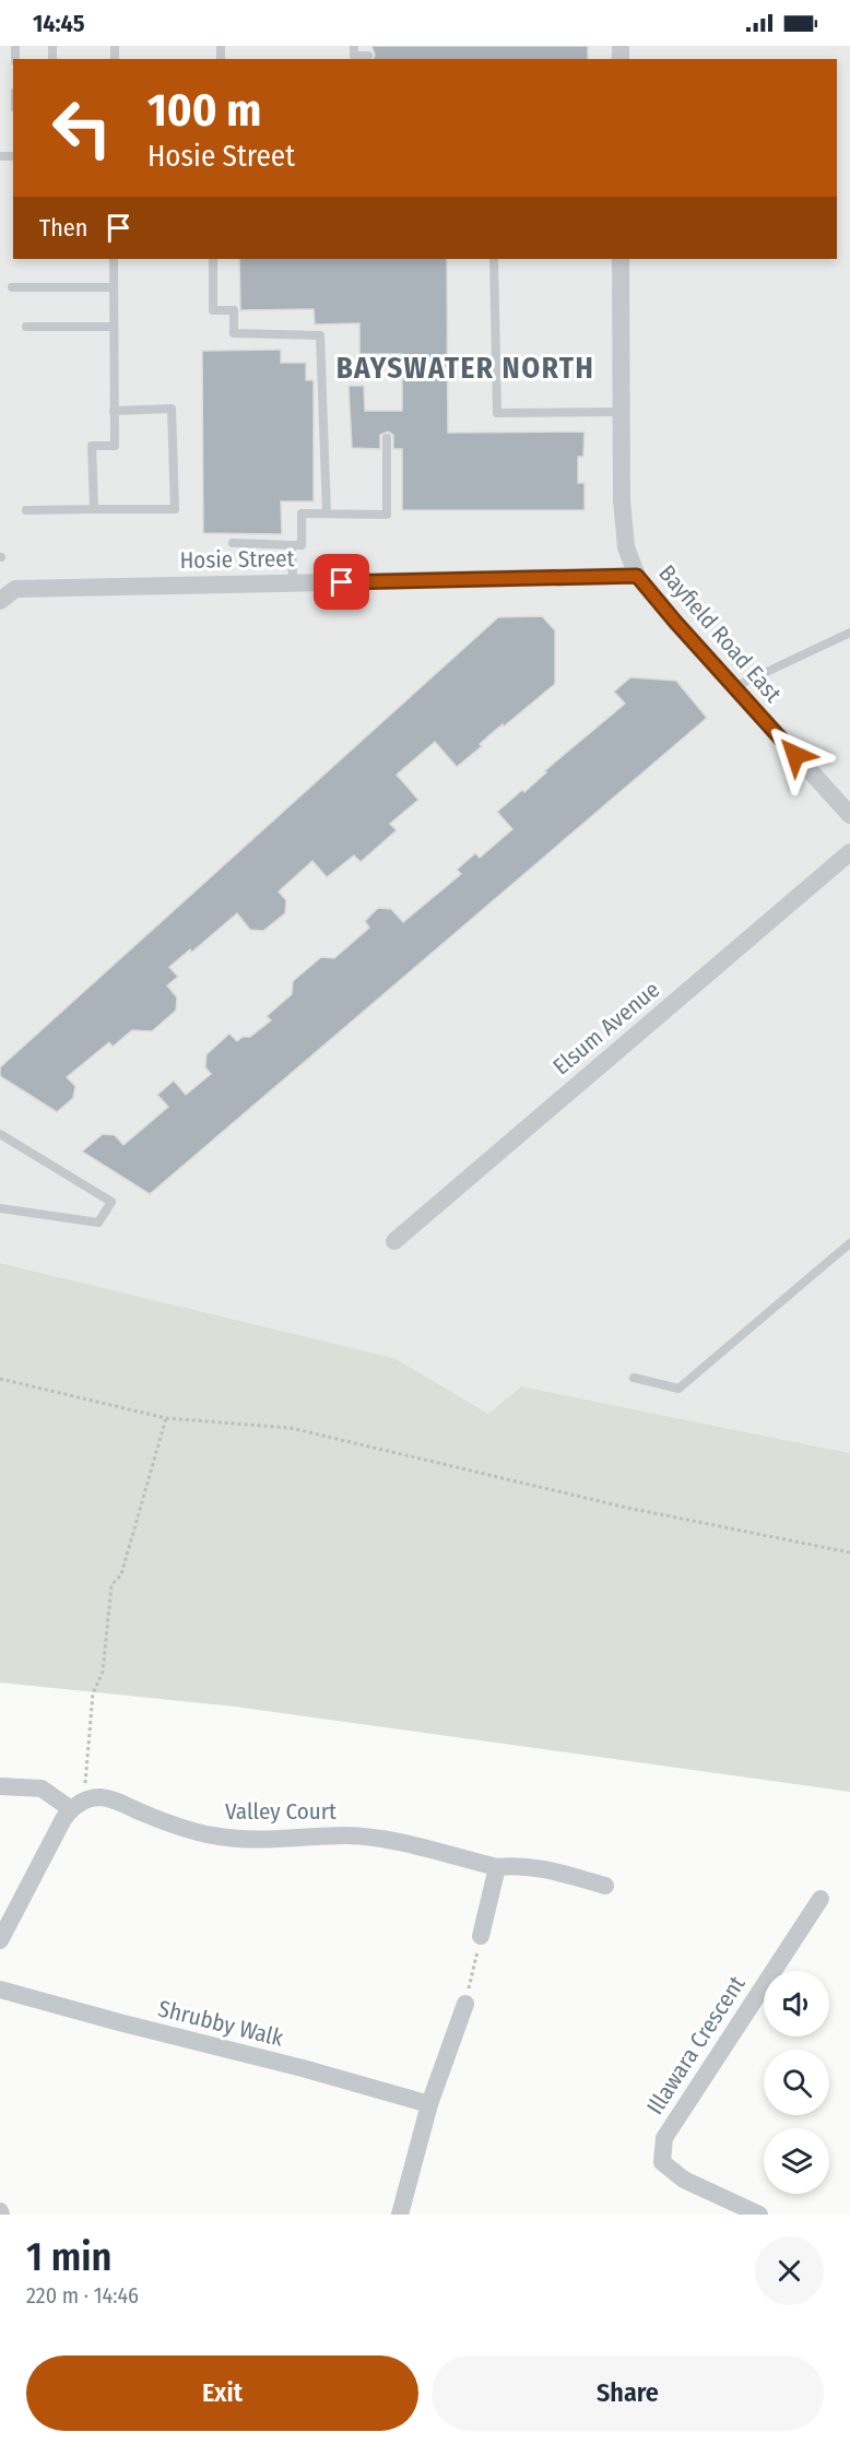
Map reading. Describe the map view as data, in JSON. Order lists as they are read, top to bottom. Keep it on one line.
{"streets":{"street":["Hosie Street","Bayfield Road East","Elsum Avenue","Valley Court","Shrubby Walk","Illawara Crescent"]},"crossings":[["Hosie Street","Bayfield Road East"]],"districts":["BAYSWATER NORTH"],"page":{"status":"14:45","turn":["100 m","Hosie Street"],"then":"Then","heading":["1 min","220 m · 14:46"],"buttons":["Exit","Share"]}}
